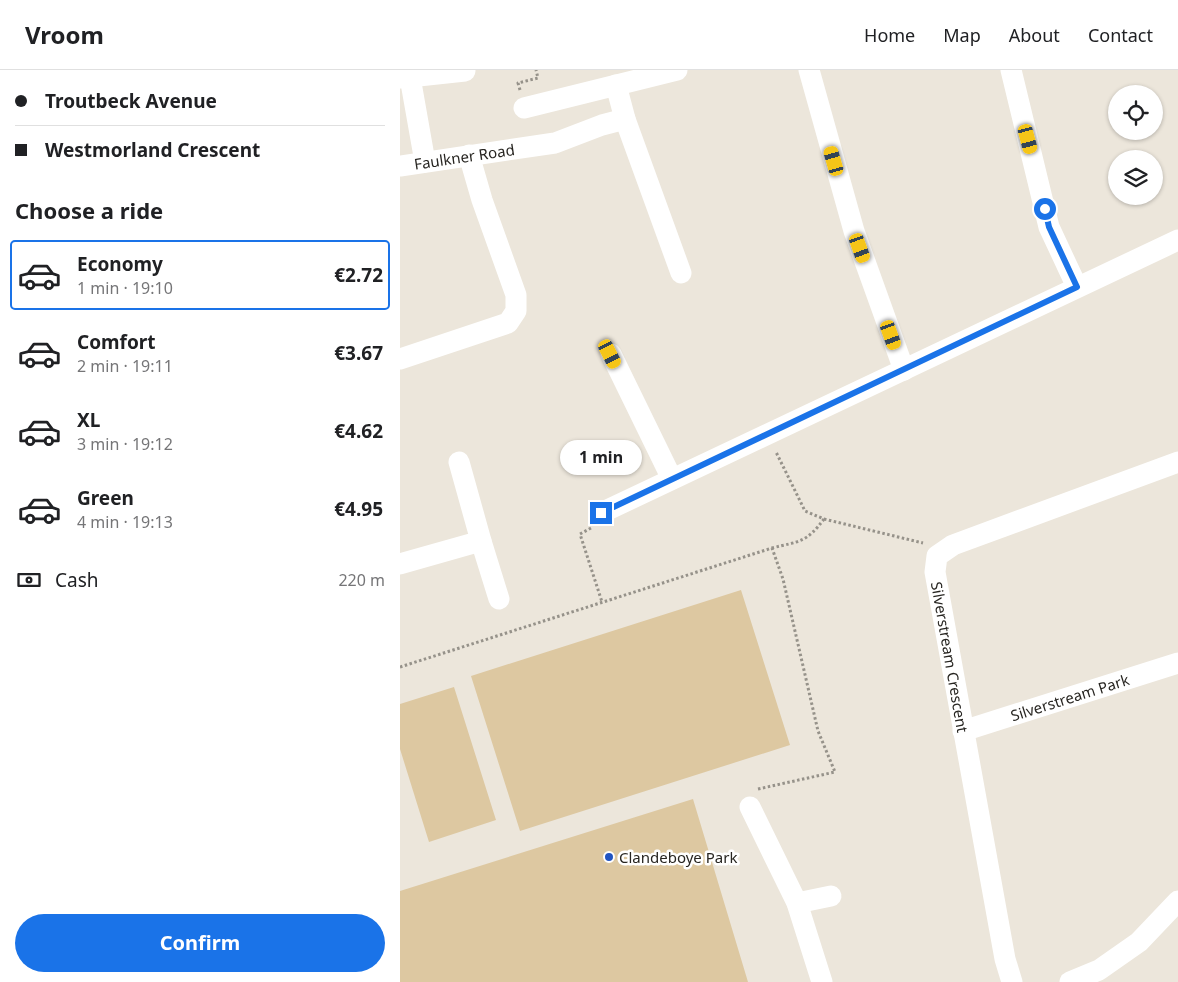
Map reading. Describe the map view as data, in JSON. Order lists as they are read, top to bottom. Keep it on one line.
{"streets":{"street":["Faulkner Road","Silverstream Crescent","Silverstream Park"]},"crossings":[["Silverstream Crescent","Silverstream Park"]],"places":["Clandeboye Park"],"page":{"header":"Vroom","nav":["Home","Map","About","Contact"],"banner":["Troutbeck Avenue","Westmorland Crescent"],"heading":"Choose a ride","list":[{"name":"Economy","note":"1 min · 19:10","value":"€2.72"},{"name":"Comfort","note":"2 min · 19:11","value":"€3.67"},{"name":"XL","note":"3 min · 19:12","value":"€4.62"},{"name":"Green","note":"4 min · 19:13","value":"€4.95"}],"bubble":"1 min","pay":["Cash","220 m"],"buttons":"Confirm"}}
